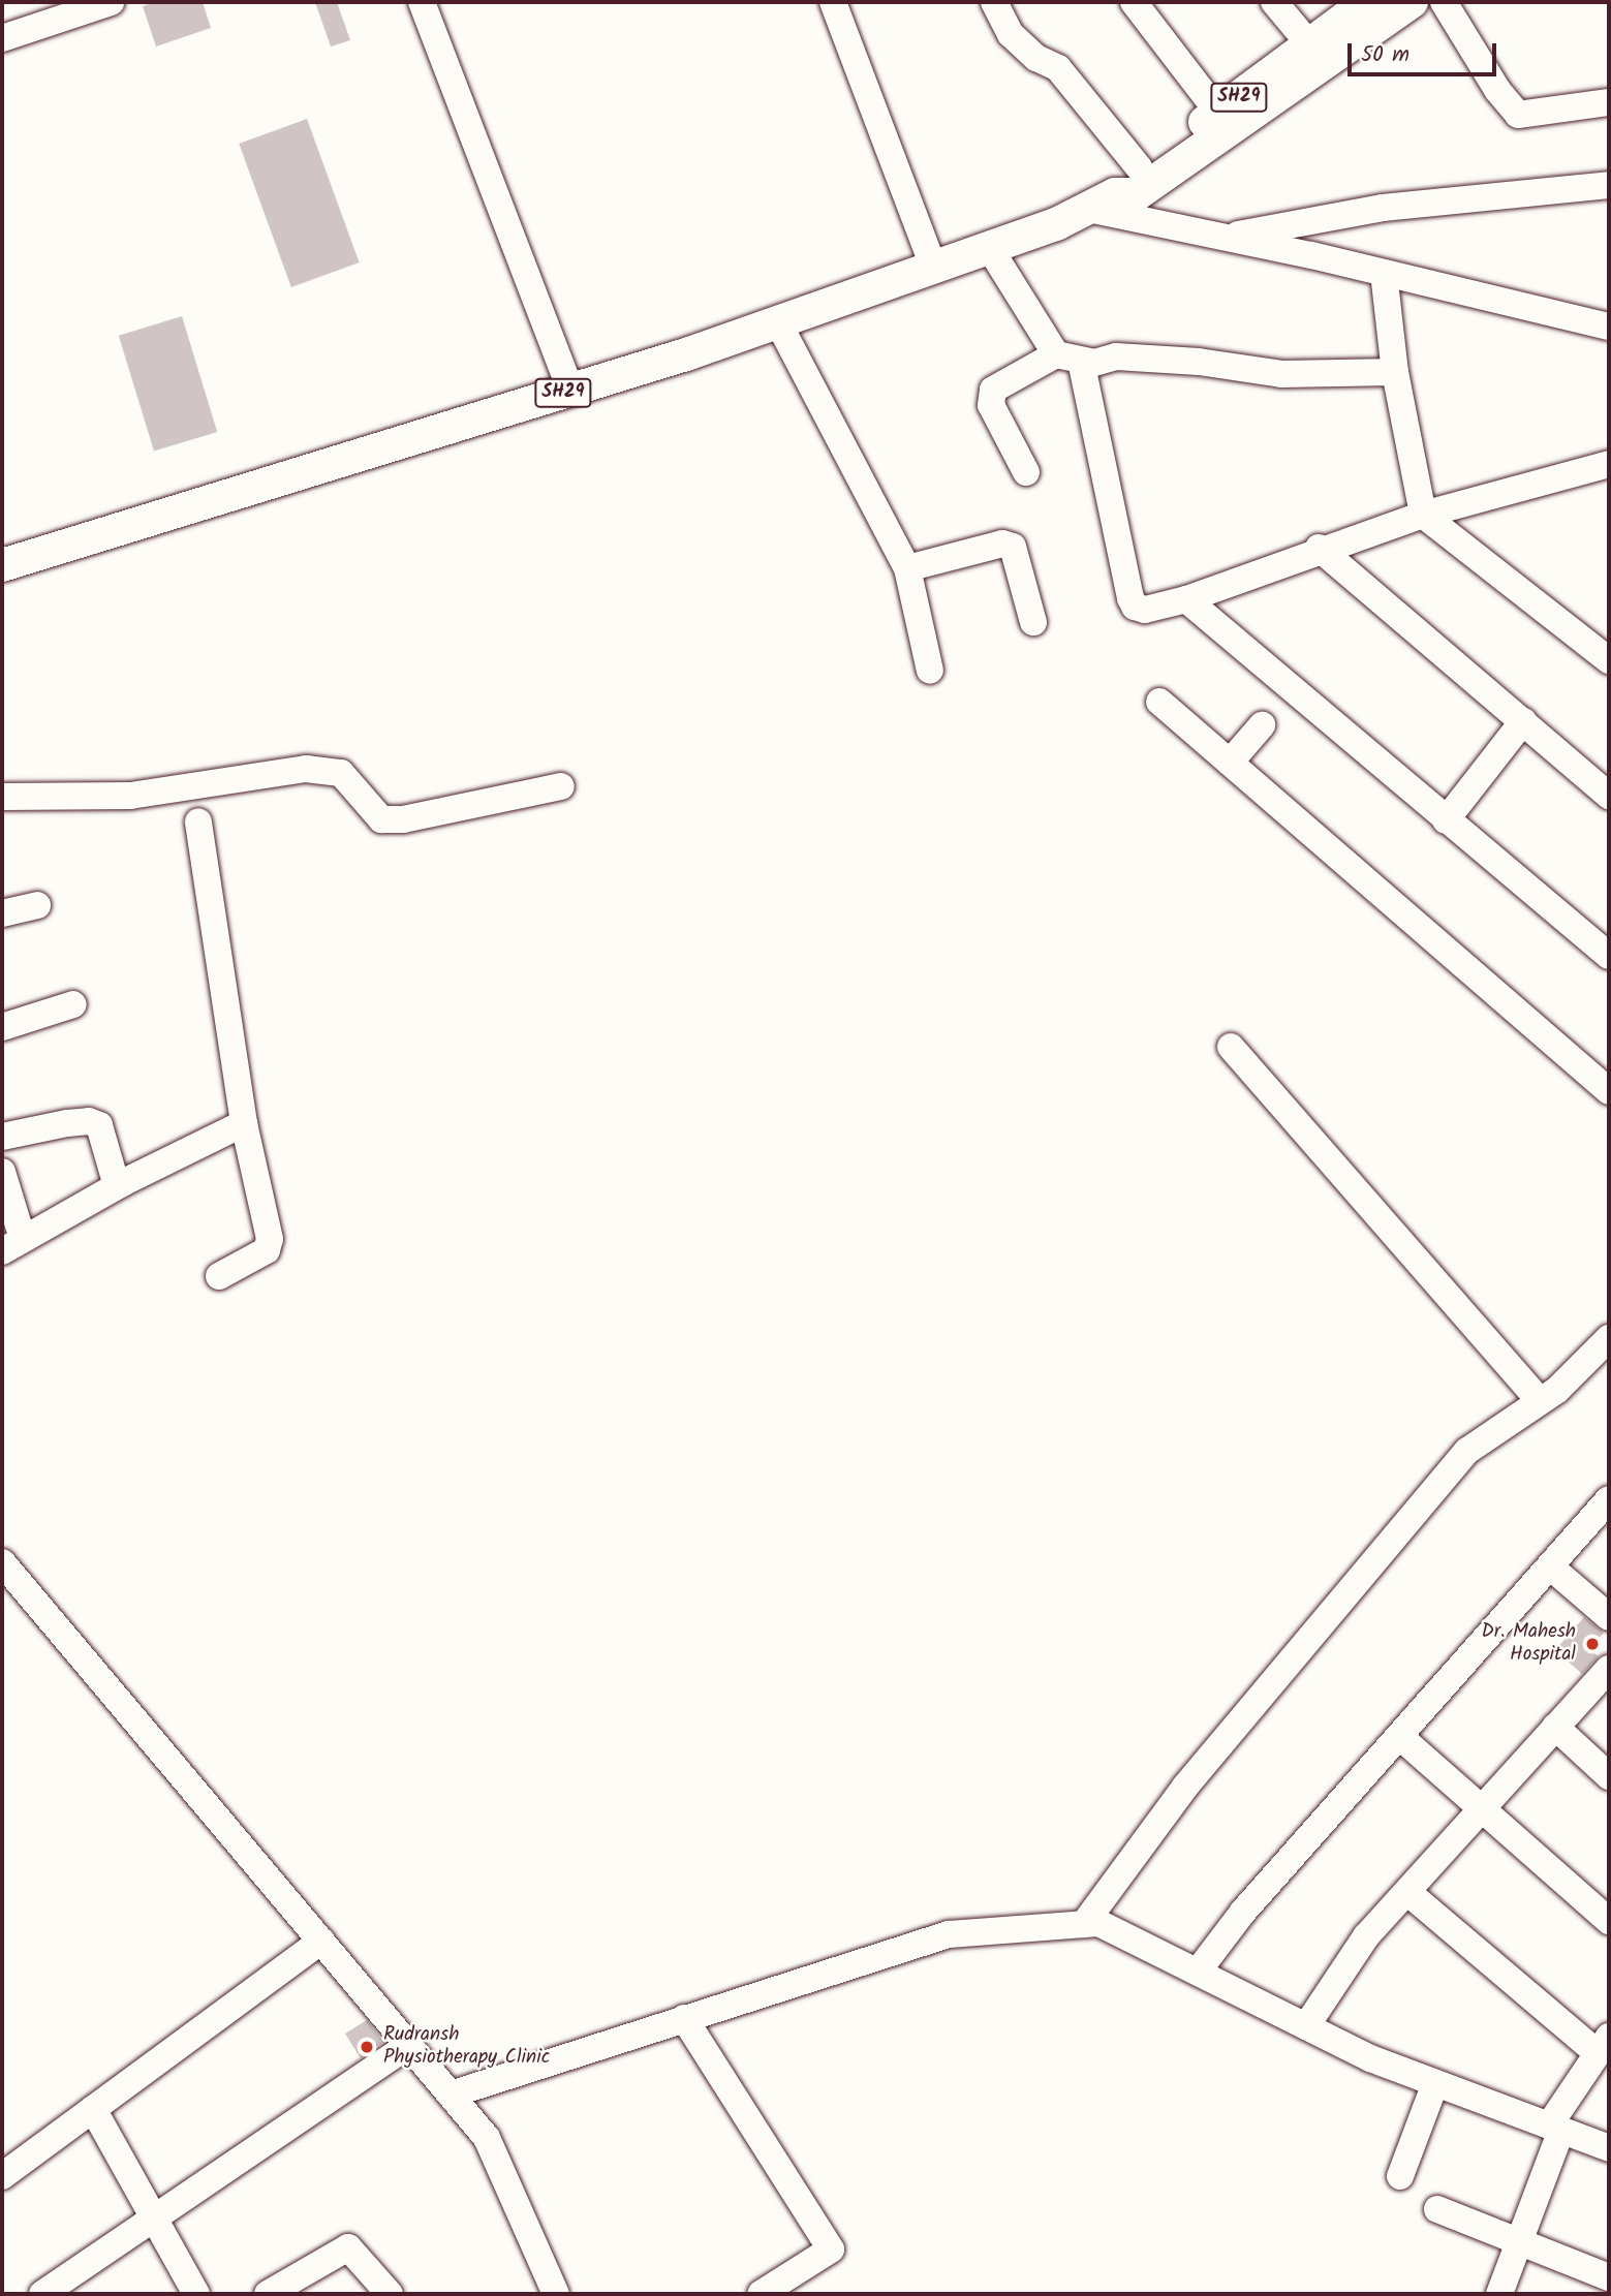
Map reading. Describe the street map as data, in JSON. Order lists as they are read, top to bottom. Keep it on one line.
{"streets":{"main road":["SH29"]},"places":["Dr. Mahesh Hospital","Rudransh Physiotherapy Clinic"],"scale_bar":"50 m"}
